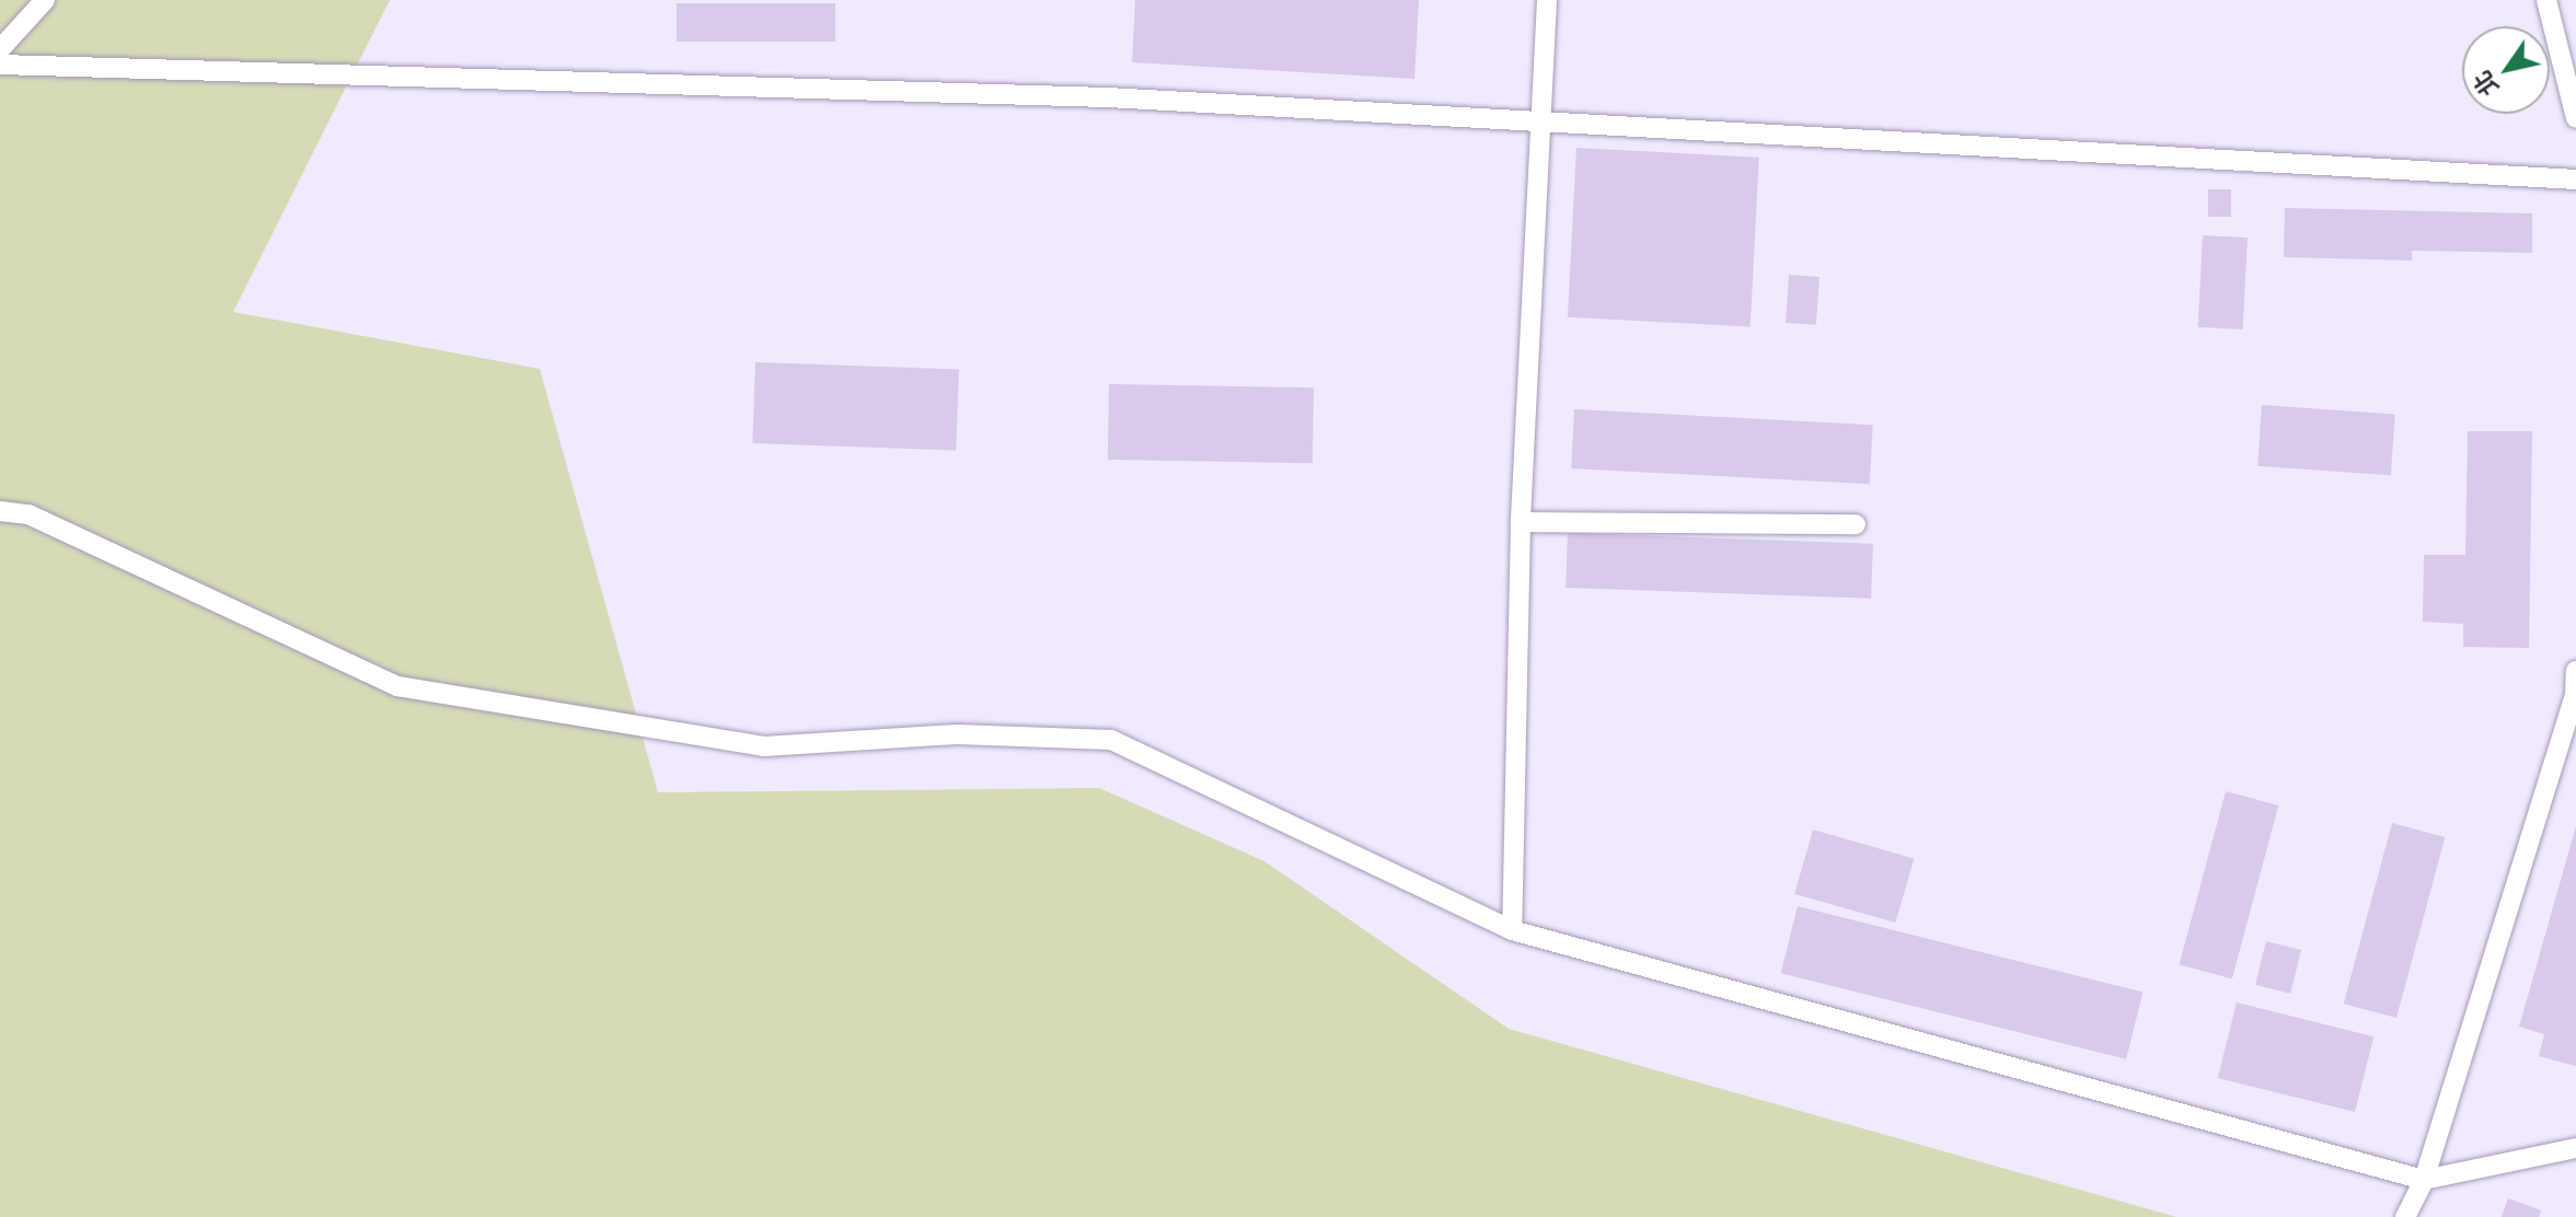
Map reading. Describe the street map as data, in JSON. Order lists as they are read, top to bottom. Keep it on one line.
{"north":"bottom left"}
